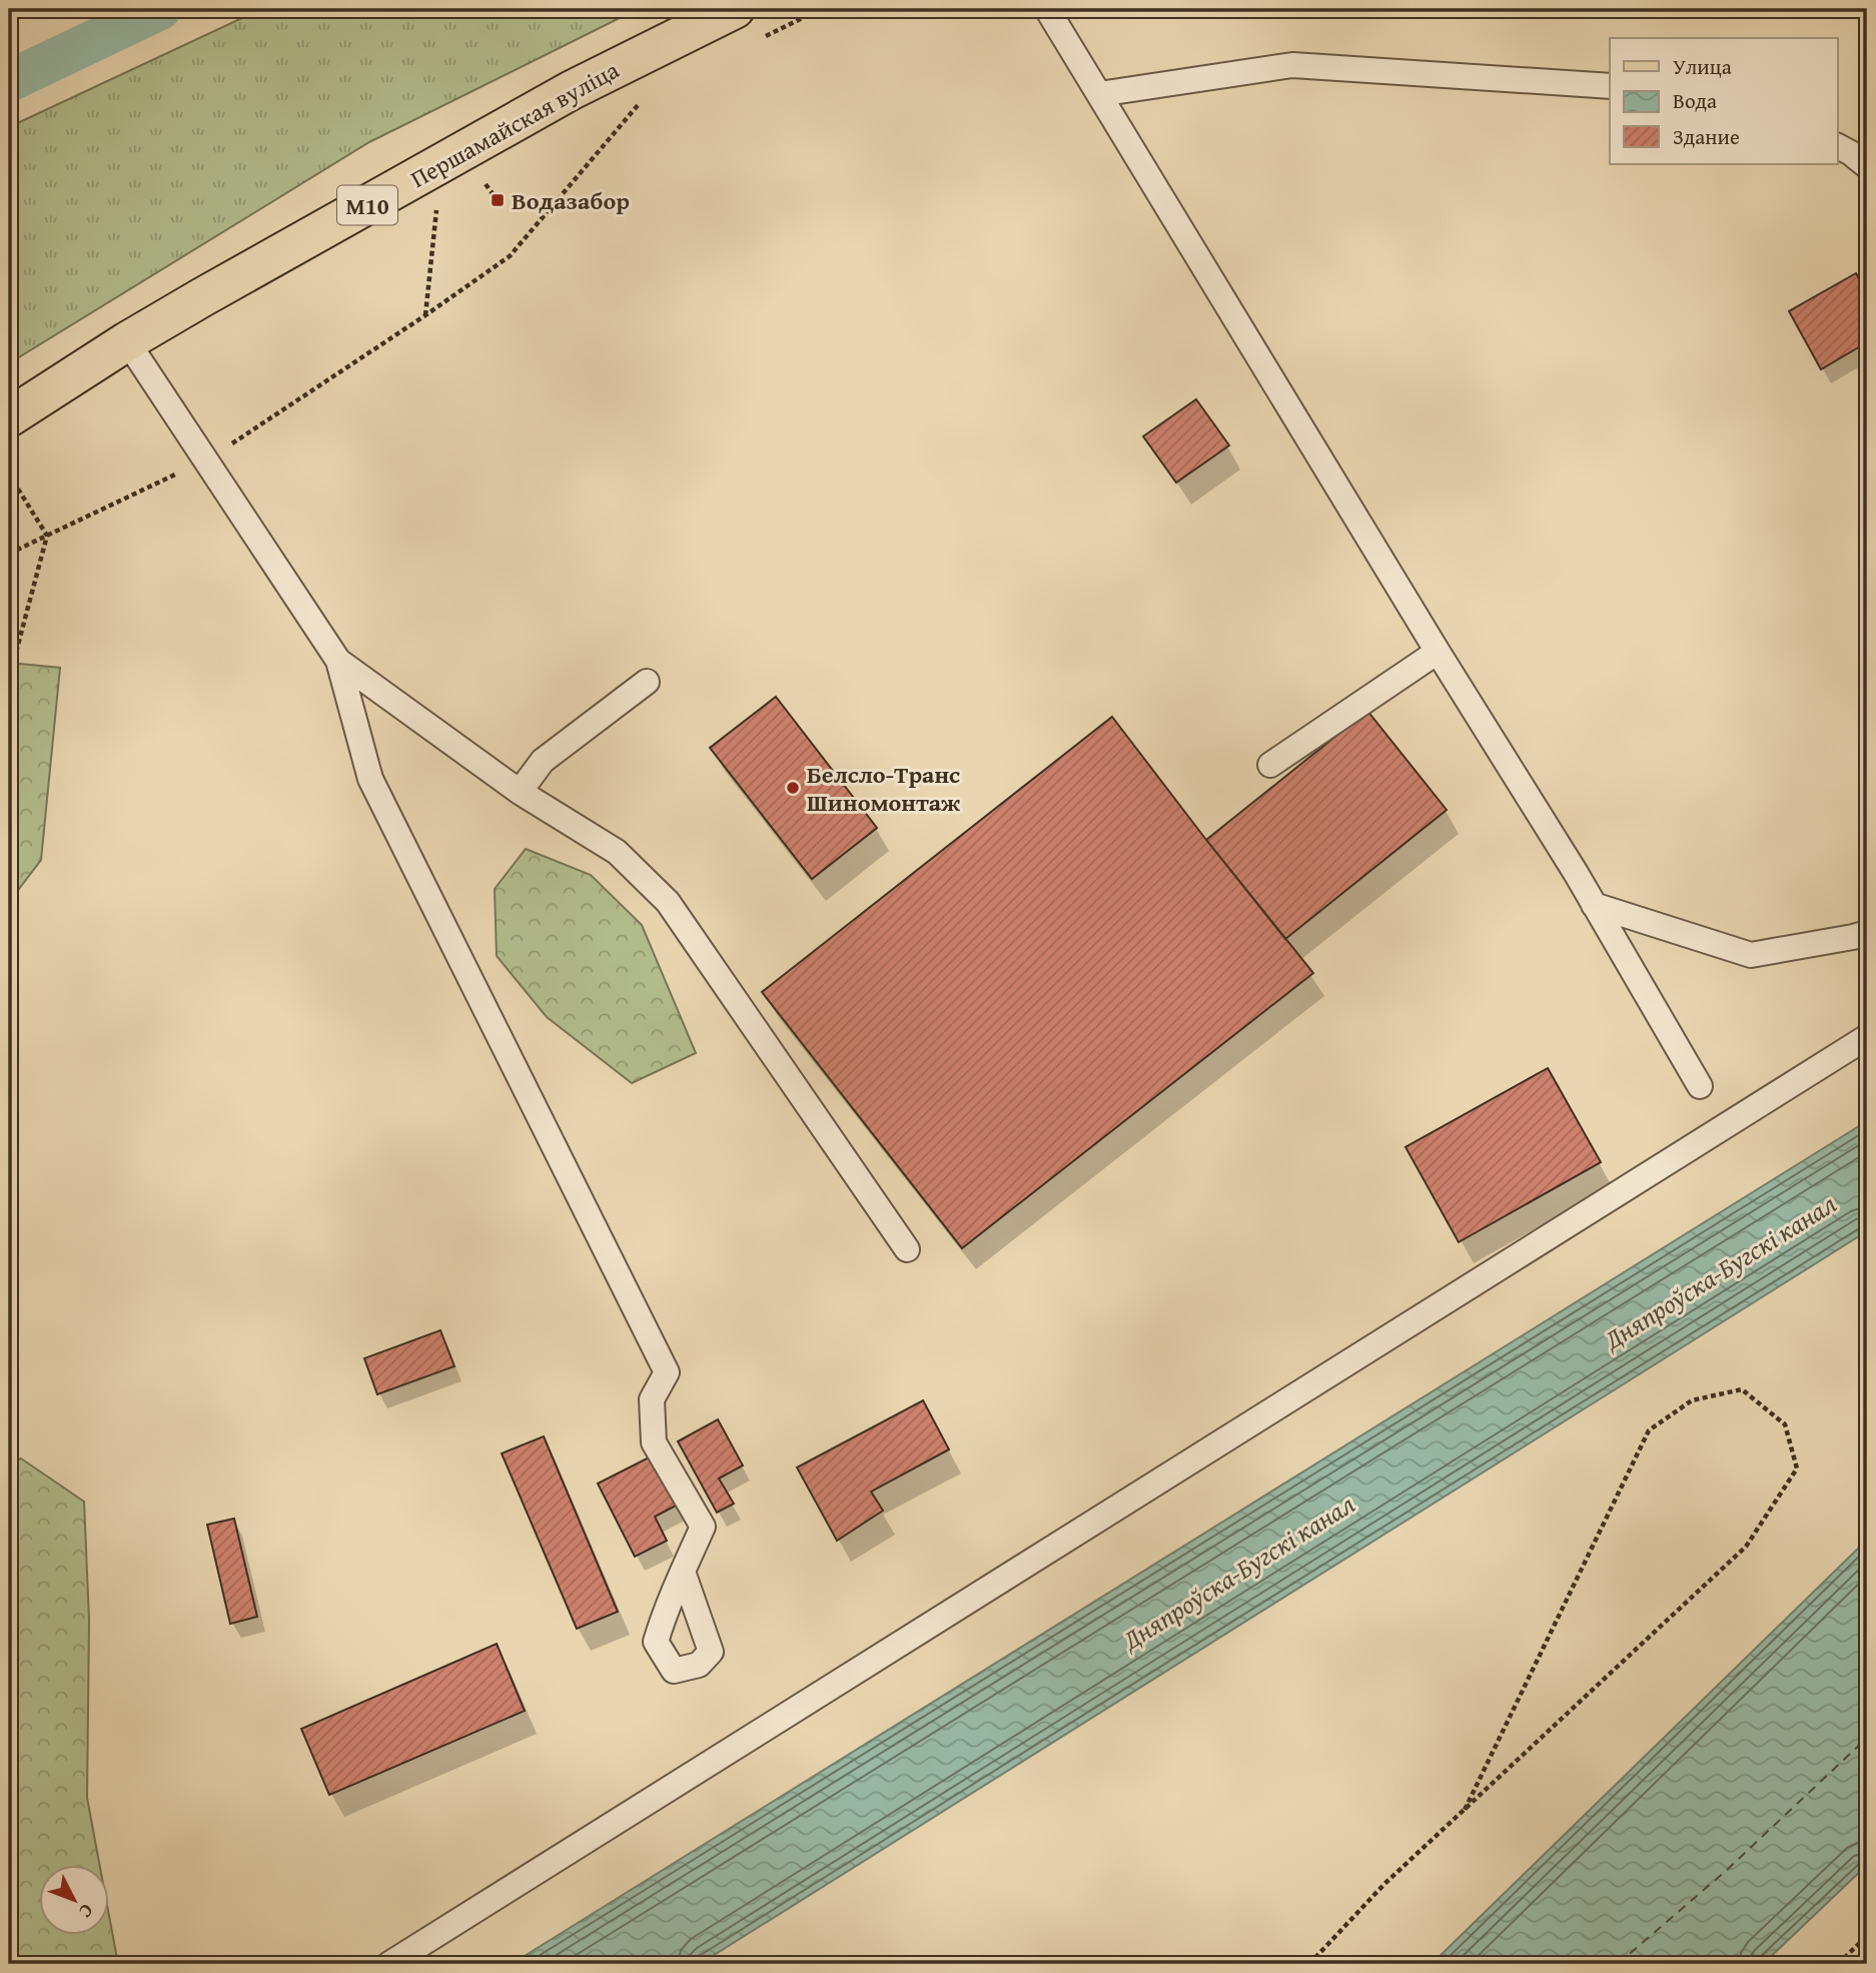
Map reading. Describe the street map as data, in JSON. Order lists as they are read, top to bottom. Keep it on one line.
{"streets":{"main road":["Першамайская вуліца","М10"]},"water":["Дняпроўска-Бугскі канал"],"places":{"transit":["Водазабор"],"other":["Белсло-Транс Шиномонтаж"]},"legend":["Улица","Вода","Здание"],"north":"bottom right"}
